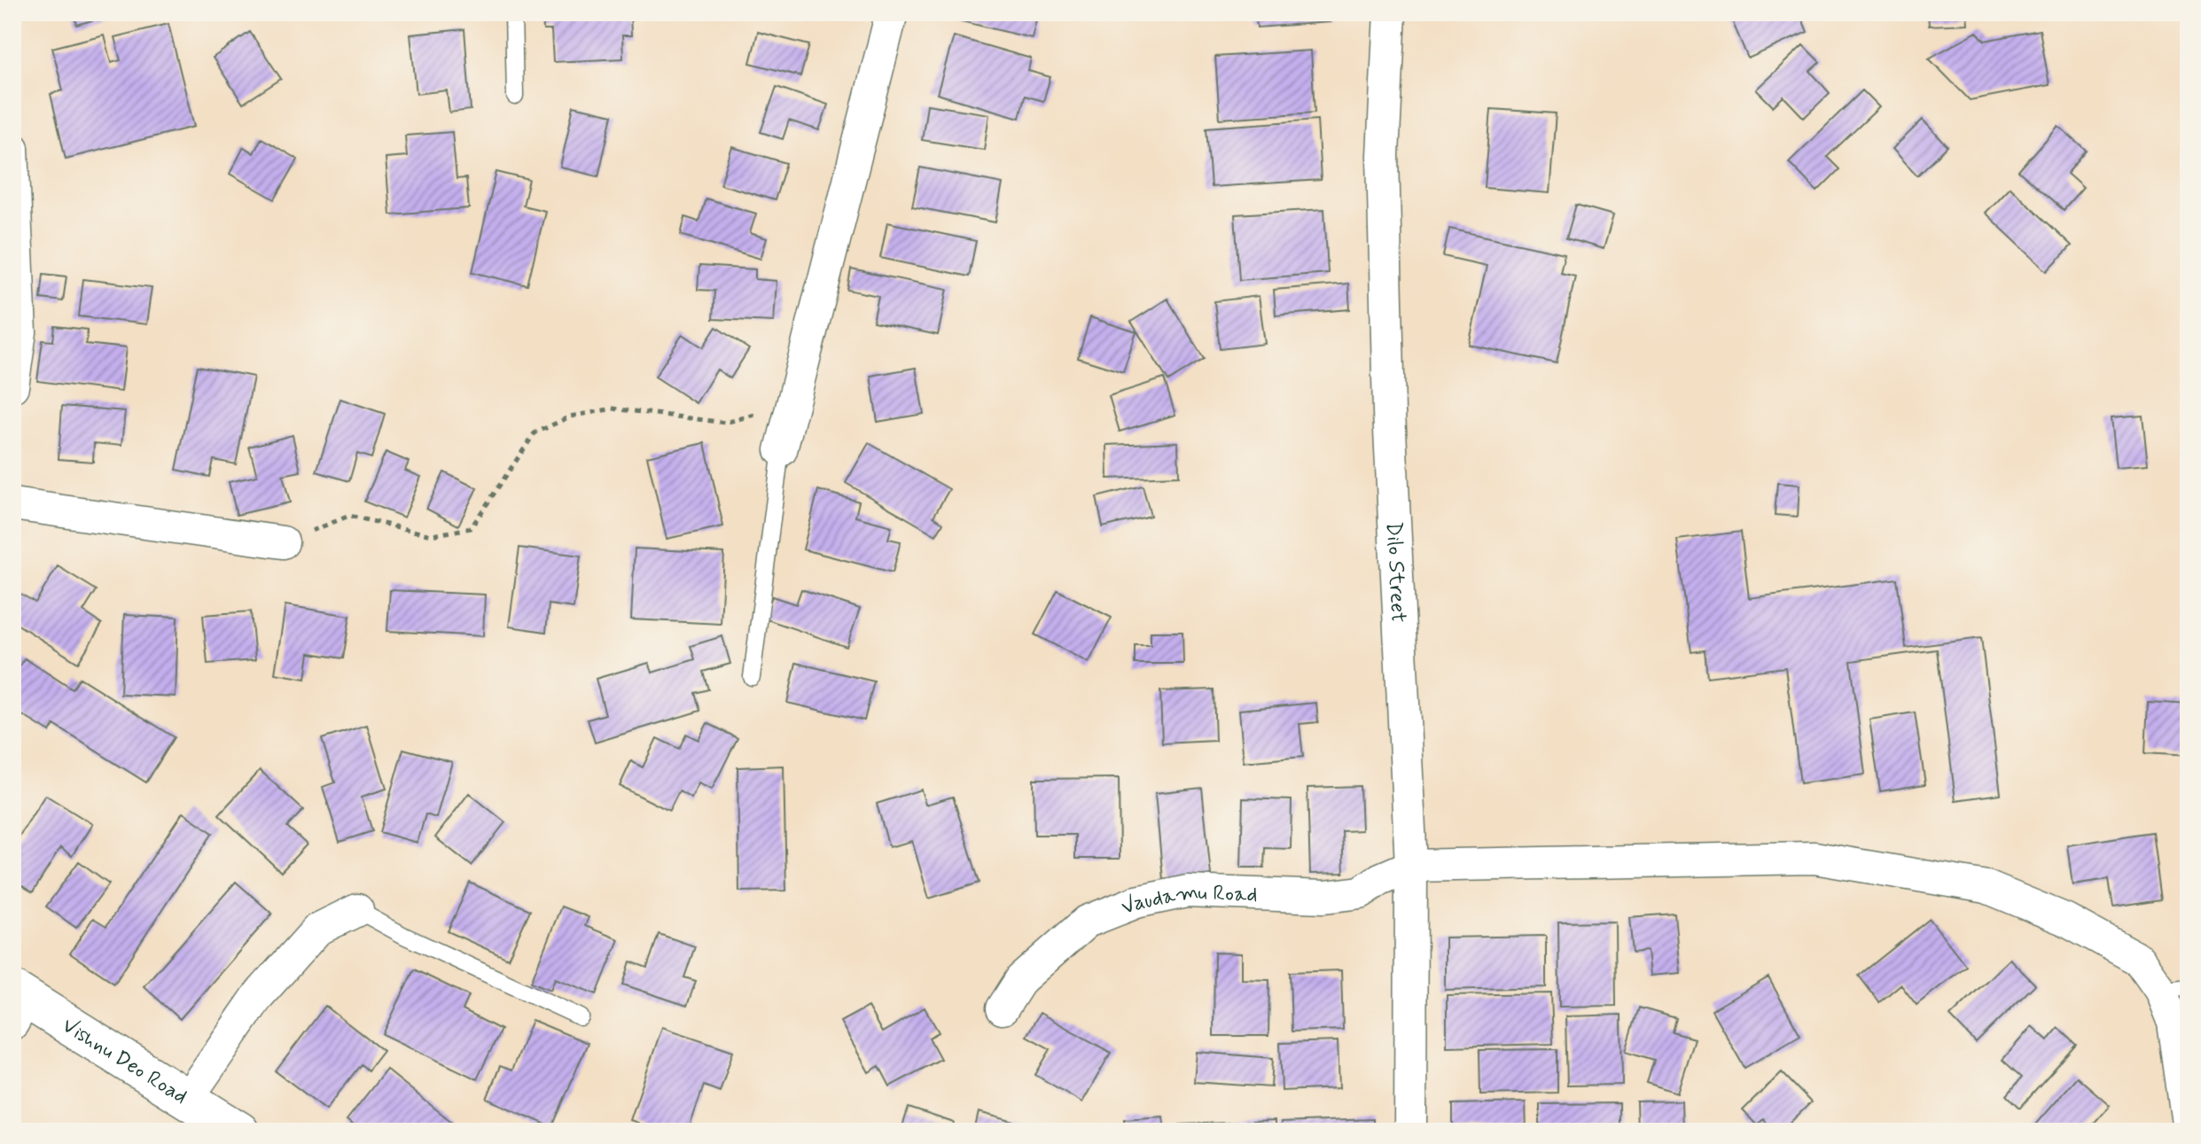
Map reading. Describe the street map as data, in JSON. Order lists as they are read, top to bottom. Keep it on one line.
{"streets":{"street":["Dilo Street","Vaudamu Road","Vishnu Deo Road"]},"crossings":[["Dilo Street","Vaudamu Road"]]}
